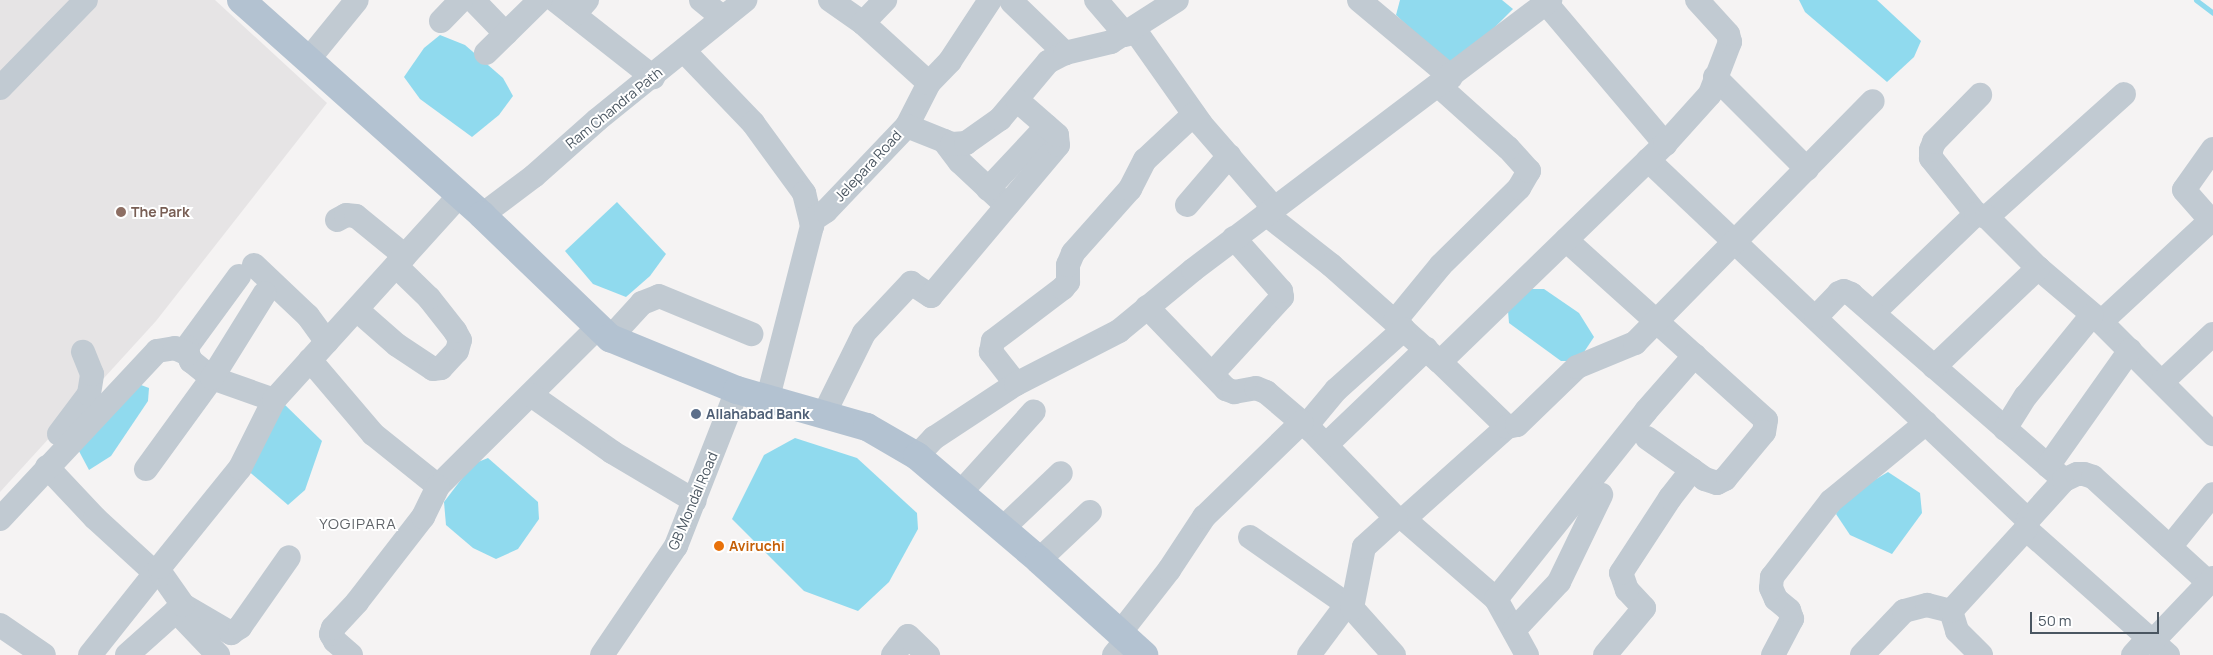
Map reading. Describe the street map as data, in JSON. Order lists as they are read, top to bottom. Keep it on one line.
{"streets":{"street":["Ram Chandra Path","Jelepara Road","GB Mondal Road"]},"districts":["YOGIPARA"],"places":["The Park","Allahabad Bank","Aviruchi"],"scale_bar":"50 m"}
